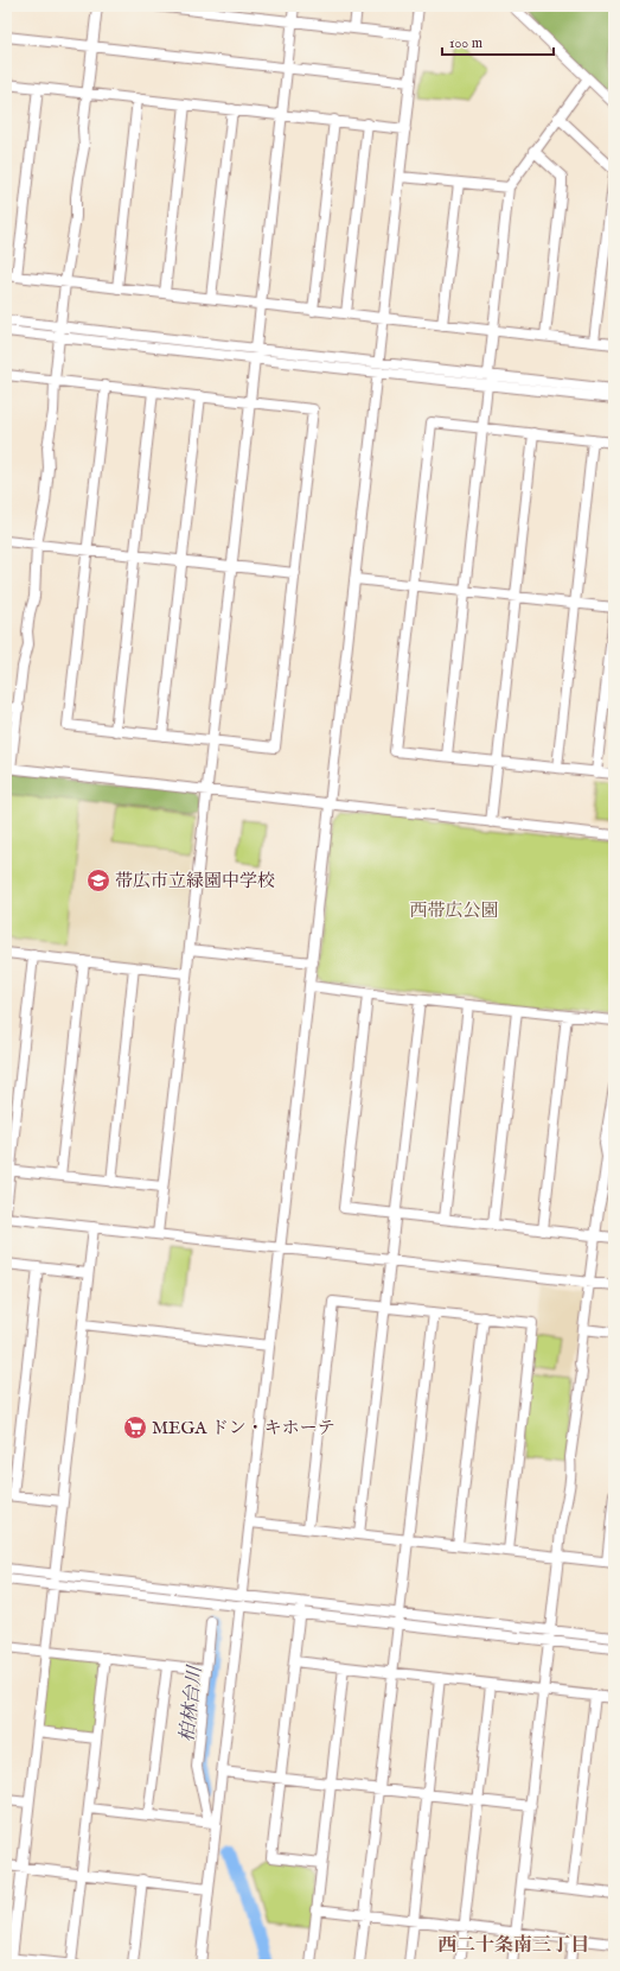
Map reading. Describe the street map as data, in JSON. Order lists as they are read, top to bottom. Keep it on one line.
{"districts":["西二十条南三丁目"],"water":["柏林台川"],"parks":["西帯広公園"],"places":{"school or university":["帯広市立緑園中学校"],"supermarket":["MEGA ドン・キホーテ"]},"scale_bar":"100 m"}
